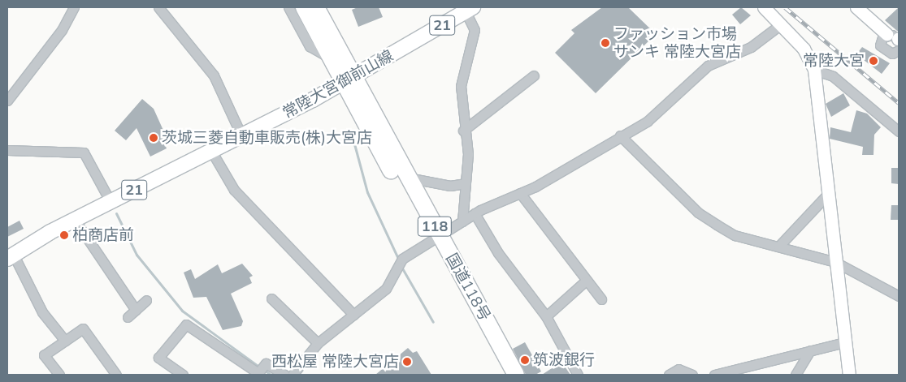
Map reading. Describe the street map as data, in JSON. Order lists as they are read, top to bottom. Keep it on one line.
{"streets":{"highway":["118","国道118号"],"main road":["21","常陸大宮御前山線"]},"crossings":[["常陸大宮御前山線","国道118号"]],"places":["ファッション市場 サンキ 常陸大宮店","常陸大宮","茨城三菱自動車販売(株)大宮店","柏商店前","筑波銀行","西松屋 常陸大宮店"]}
